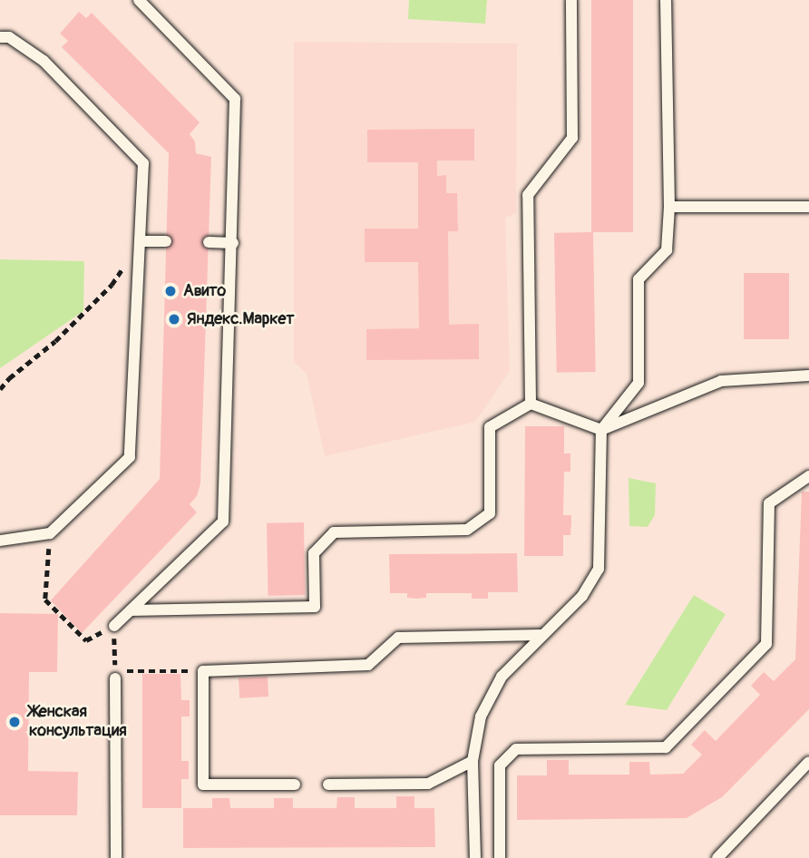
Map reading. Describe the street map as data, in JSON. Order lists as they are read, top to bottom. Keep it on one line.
{"places":["Авито","Яндекс.Маркет","Женская консультация"]}
